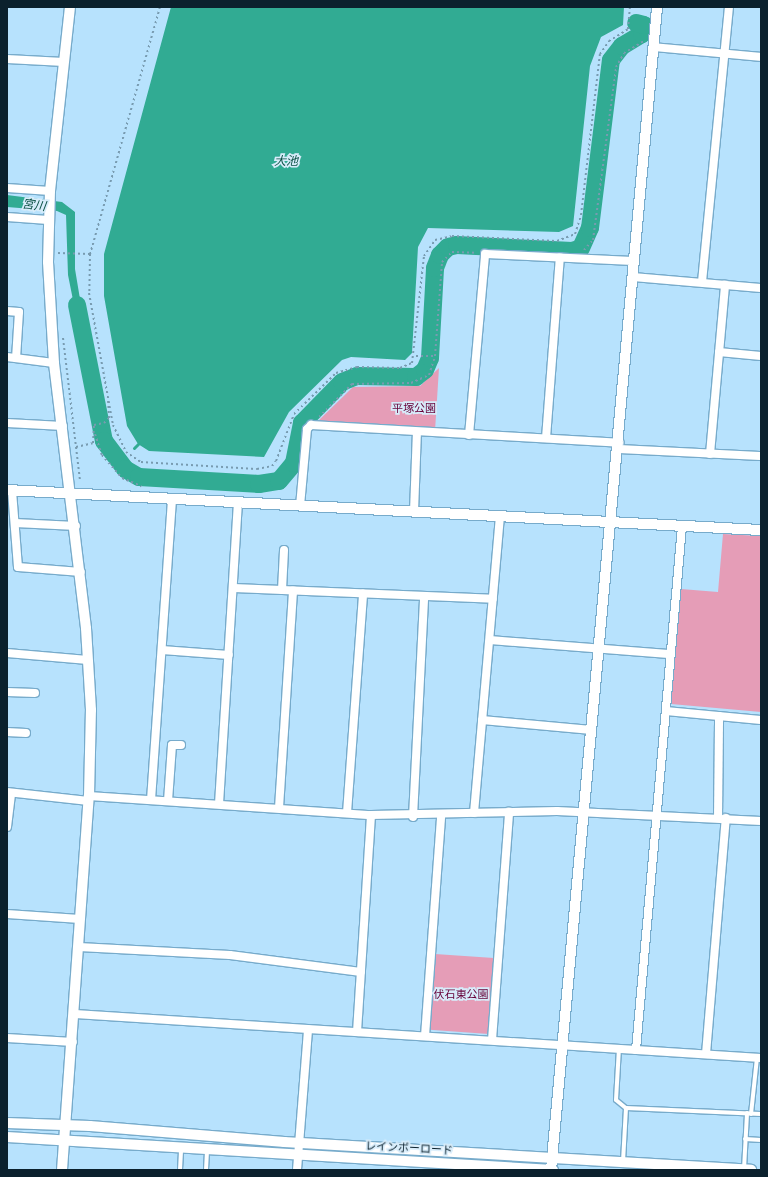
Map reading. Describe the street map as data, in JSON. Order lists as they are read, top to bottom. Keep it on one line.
{"streets":{"street":["レインボーロード"]},"water":["大池","宮川"],"parks":["平塚公園","伏石東公園"]}
